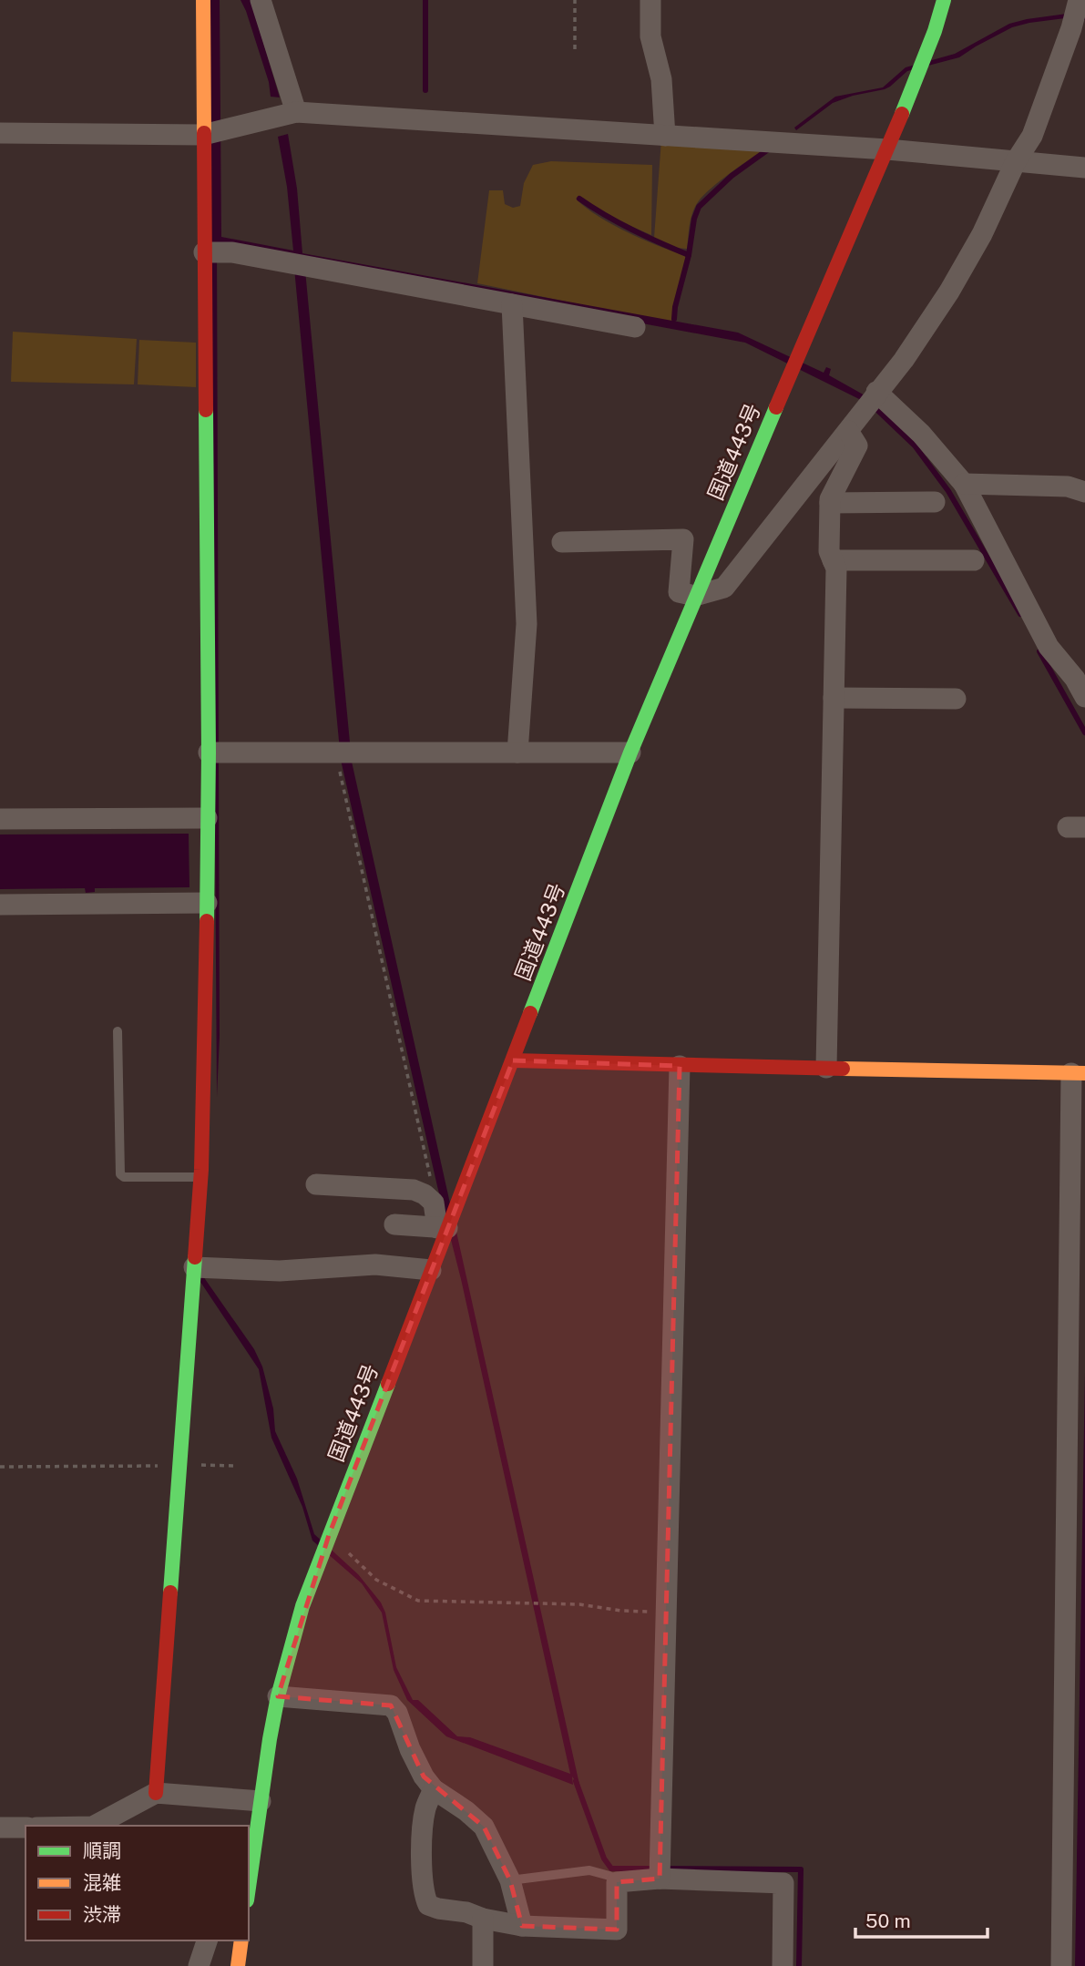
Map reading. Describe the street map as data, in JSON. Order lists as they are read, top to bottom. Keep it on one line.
{"streets":{"main road":["国道443号"]},"legend":["順調","混雑","渋滞"],"scale_bar":"50 m"}
